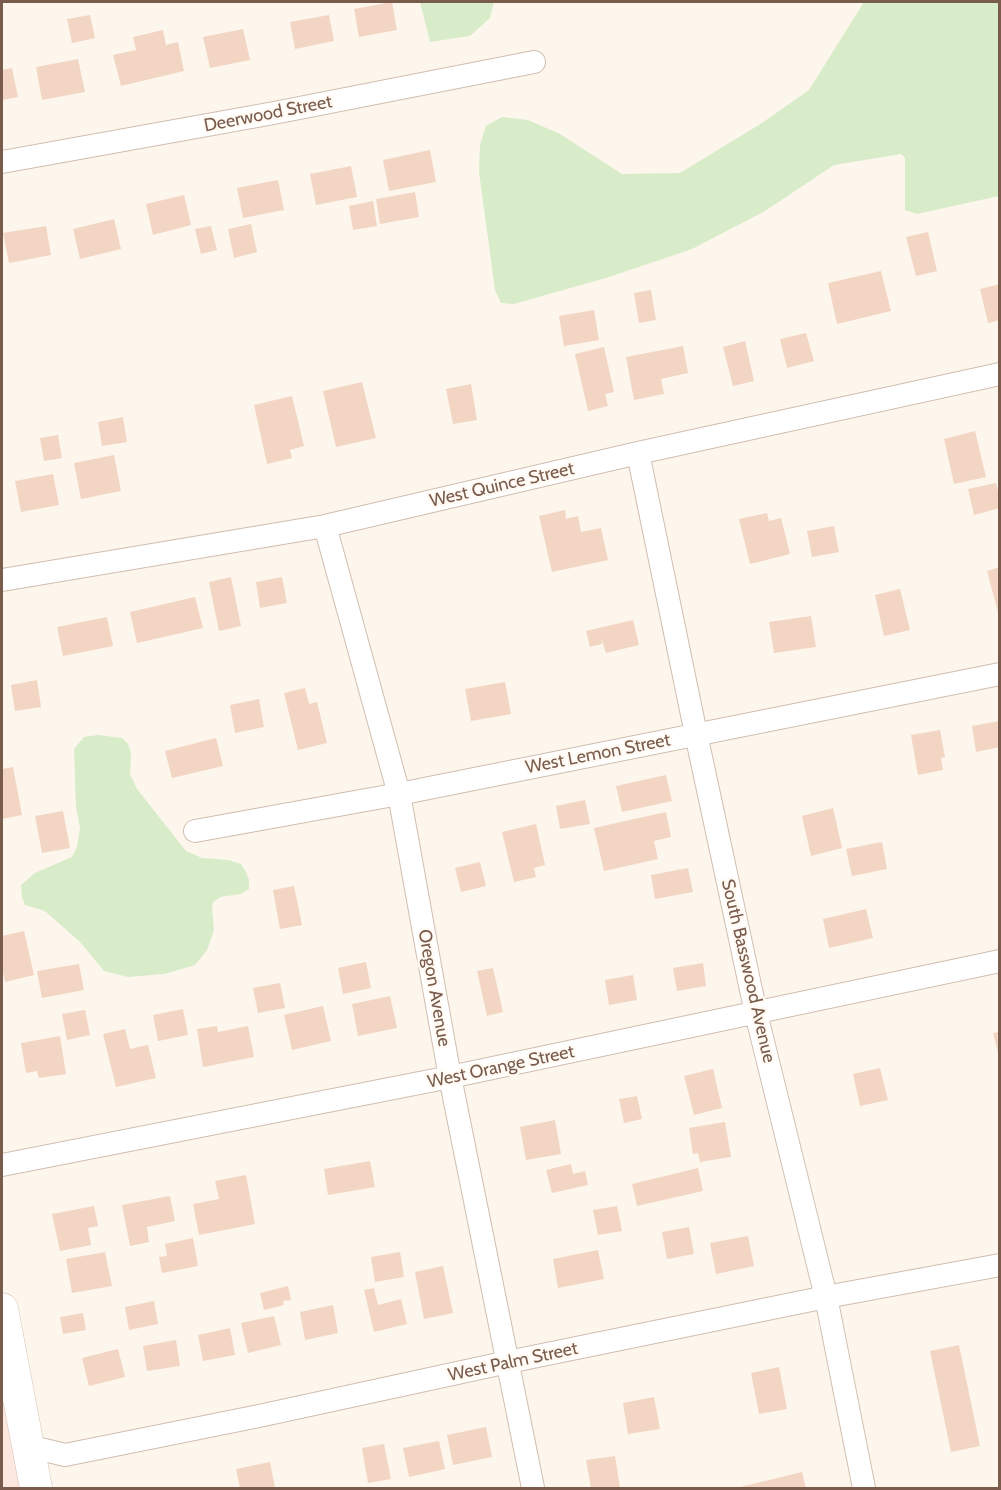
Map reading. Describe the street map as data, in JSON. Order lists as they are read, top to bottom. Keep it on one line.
{"streets":{"street":["Deerwood Street","West Quince Street","West Lemon Street","South Basswood Avenue","Oregon Avenue","West Orange Street","West Palm Street"]},"crossings":[["West Quince Street","South Basswood Avenue"],["West Quince Street","Oregon Avenue"],["West Lemon Street","South Basswood Avenue"],["West Lemon Street","Oregon Avenue"],["South Basswood Avenue","West Orange Street"],["South Basswood Avenue","West Palm Street"],["Oregon Avenue","West Orange Street"],["Oregon Avenue","West Palm Street"]]}
